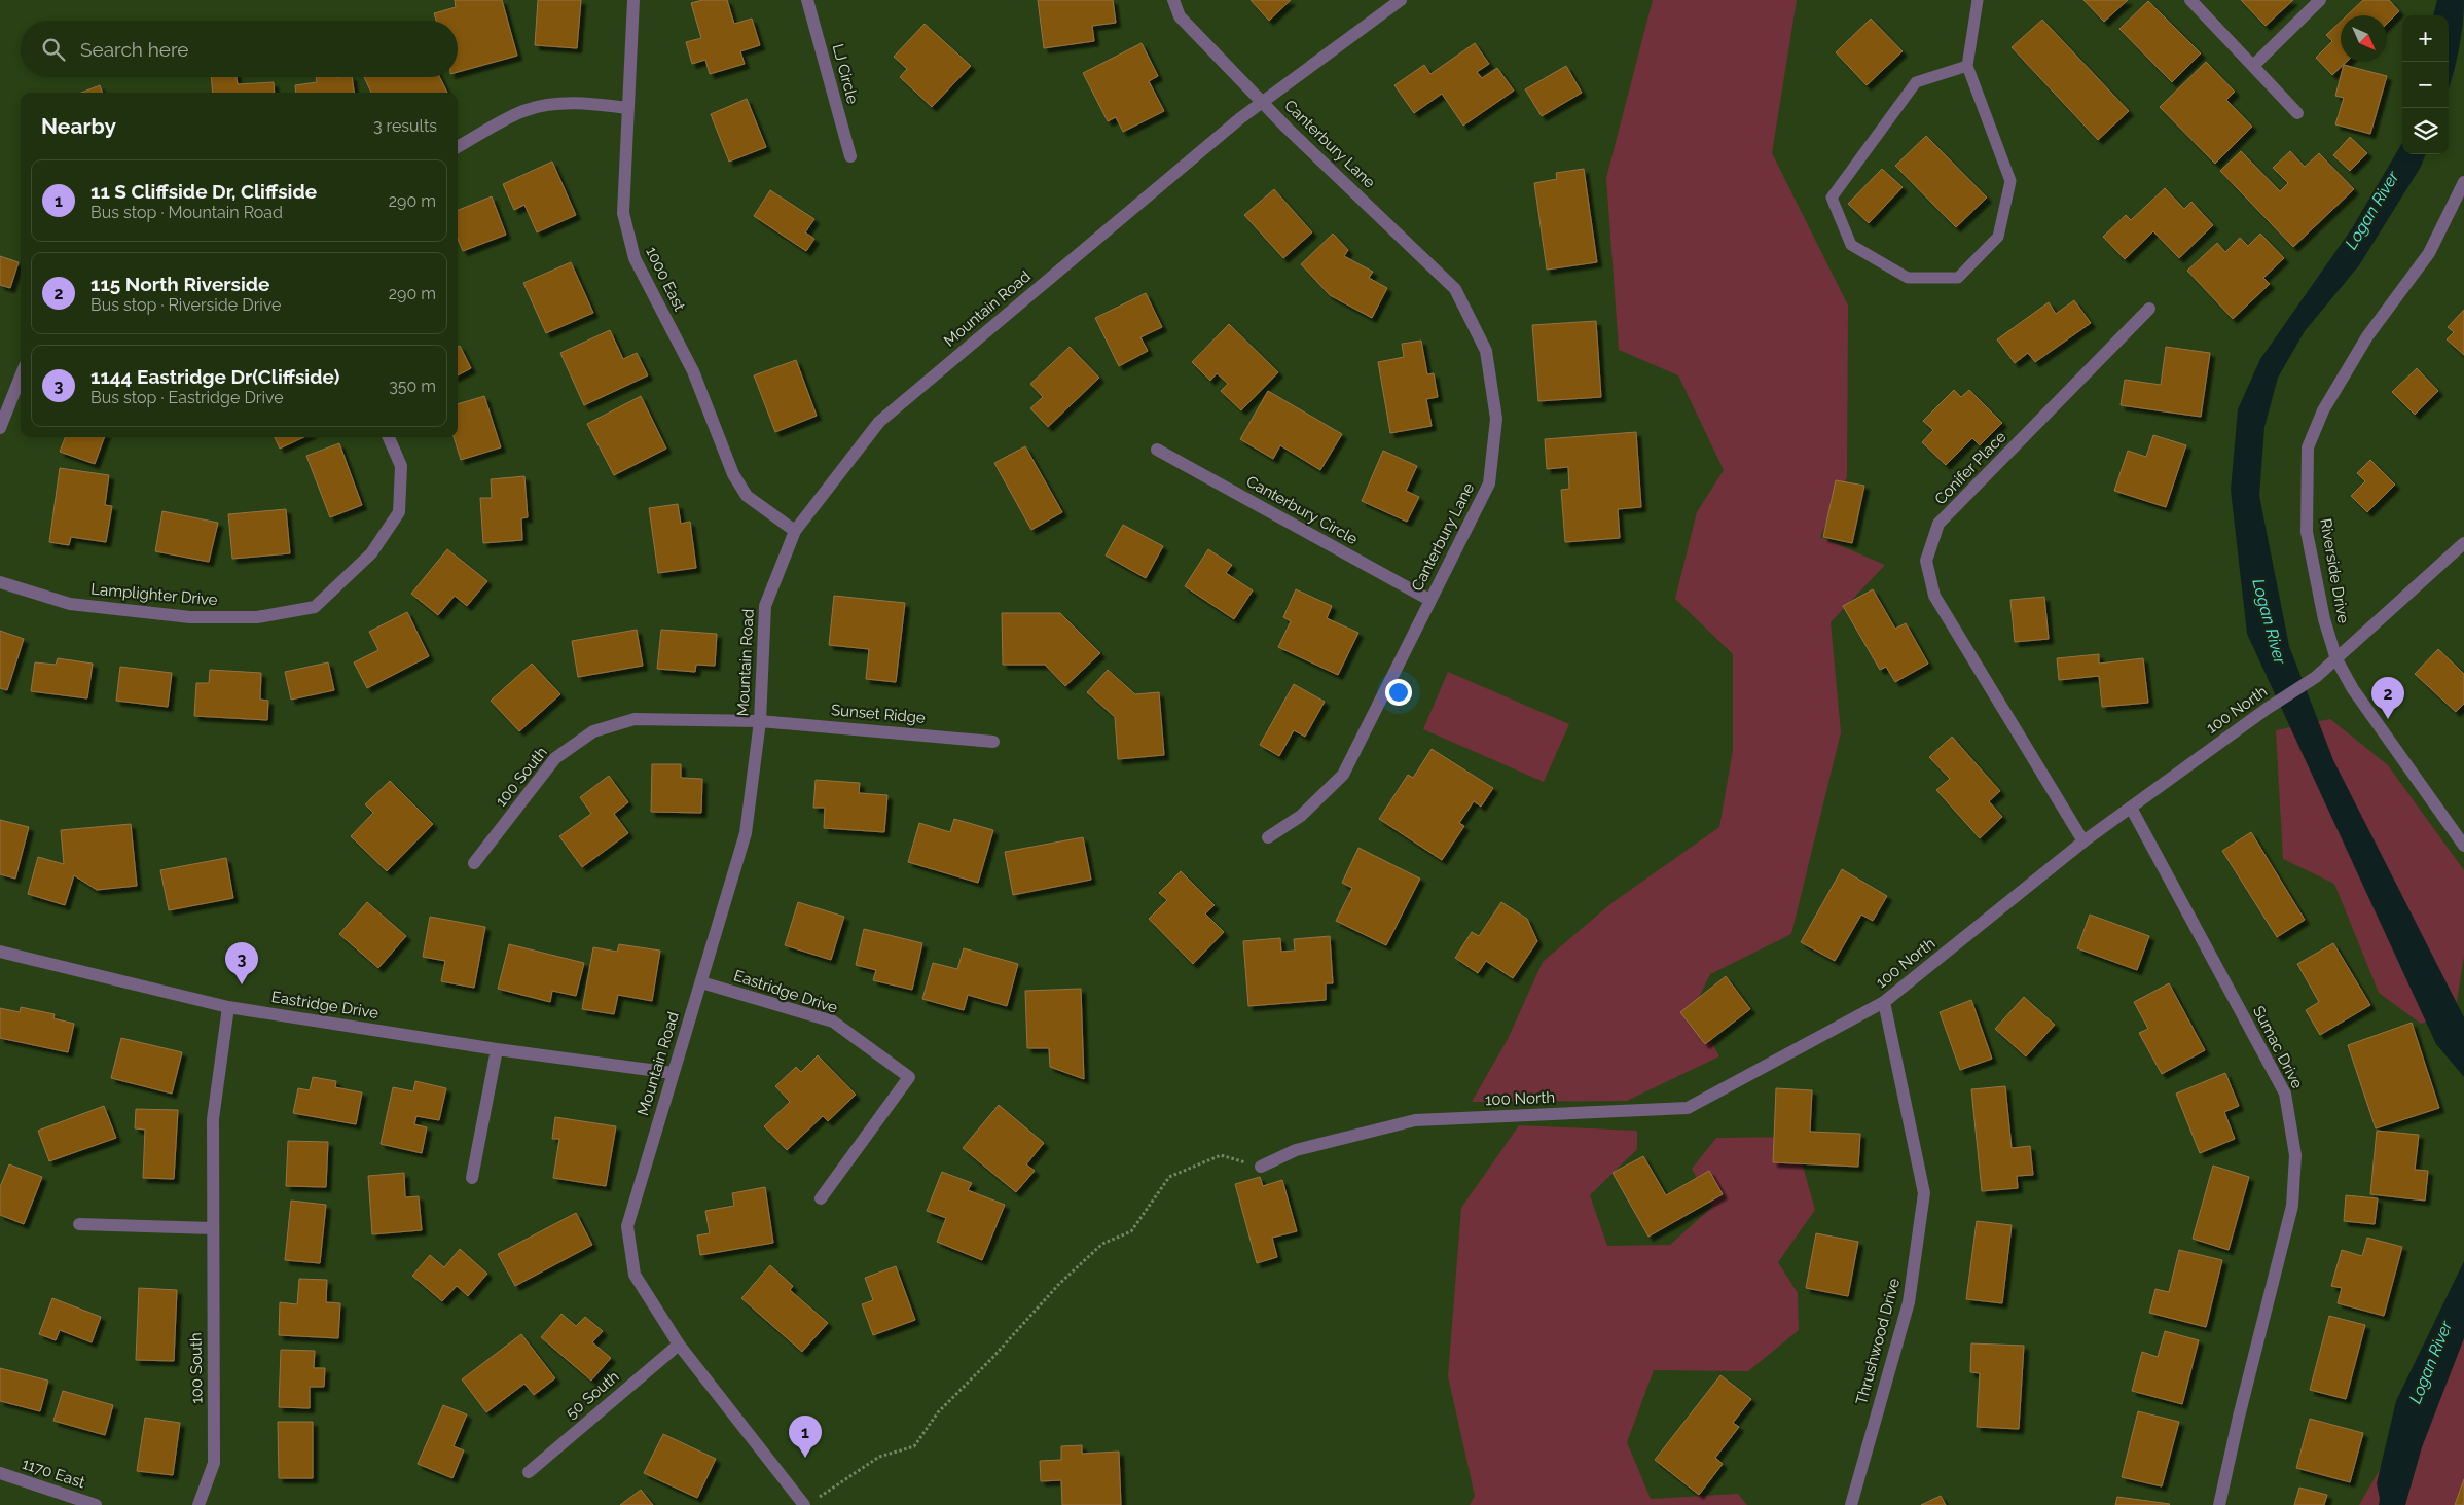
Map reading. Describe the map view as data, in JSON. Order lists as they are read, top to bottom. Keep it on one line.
{"streets":{"street":["LJ Circle","Canterbury Lane","1000 East","Mountain Road","Conifer Place","Canterbury Circle","Riverside Drive","Lamplighter Drive","100 North","Sunset Ridge","100 South","Eastridge Drive","Sumac Drive","Thrushwood Drive","50 South","1170 East"]},"crossings":[["Canterbury Lane","Mountain Road"],["Canterbury Lane","Canterbury Circle"],["1000 East","Mountain Road"],["Mountain Road","Sunset Ridge"],["Mountain Road","100 South"],["Mountain Road","Eastridge Drive"],["Mountain Road","50 South"],["Conifer Place","100 North"],["Riverside Drive","100 North"],["100 North","Sumac Drive"],["100 North","Thrushwood Drive"],["Sunset Ridge","100 South"],["100 South","Eastridge Drive"]],"water":["Logan River"],"north":"bottom right","page":{"map_buttons":["+","−"],"search":"Search here","heading":["Nearby","3 results"],"list":[{"mark":"1","name":"11 S Cliffside Dr, Cliffside","note":"Bus stop · Mountain Road","value":"290 m"},{"mark":"2","name":"115 North Riverside","note":"Bus stop · Riverside Drive","value":"290 m"},{"mark":"3","name":"1144 Eastridge Dr(Cliffside)","note":"Bus stop · Eastridge Drive","value":"350 m"}],"pins":["2","3","1"]}}
